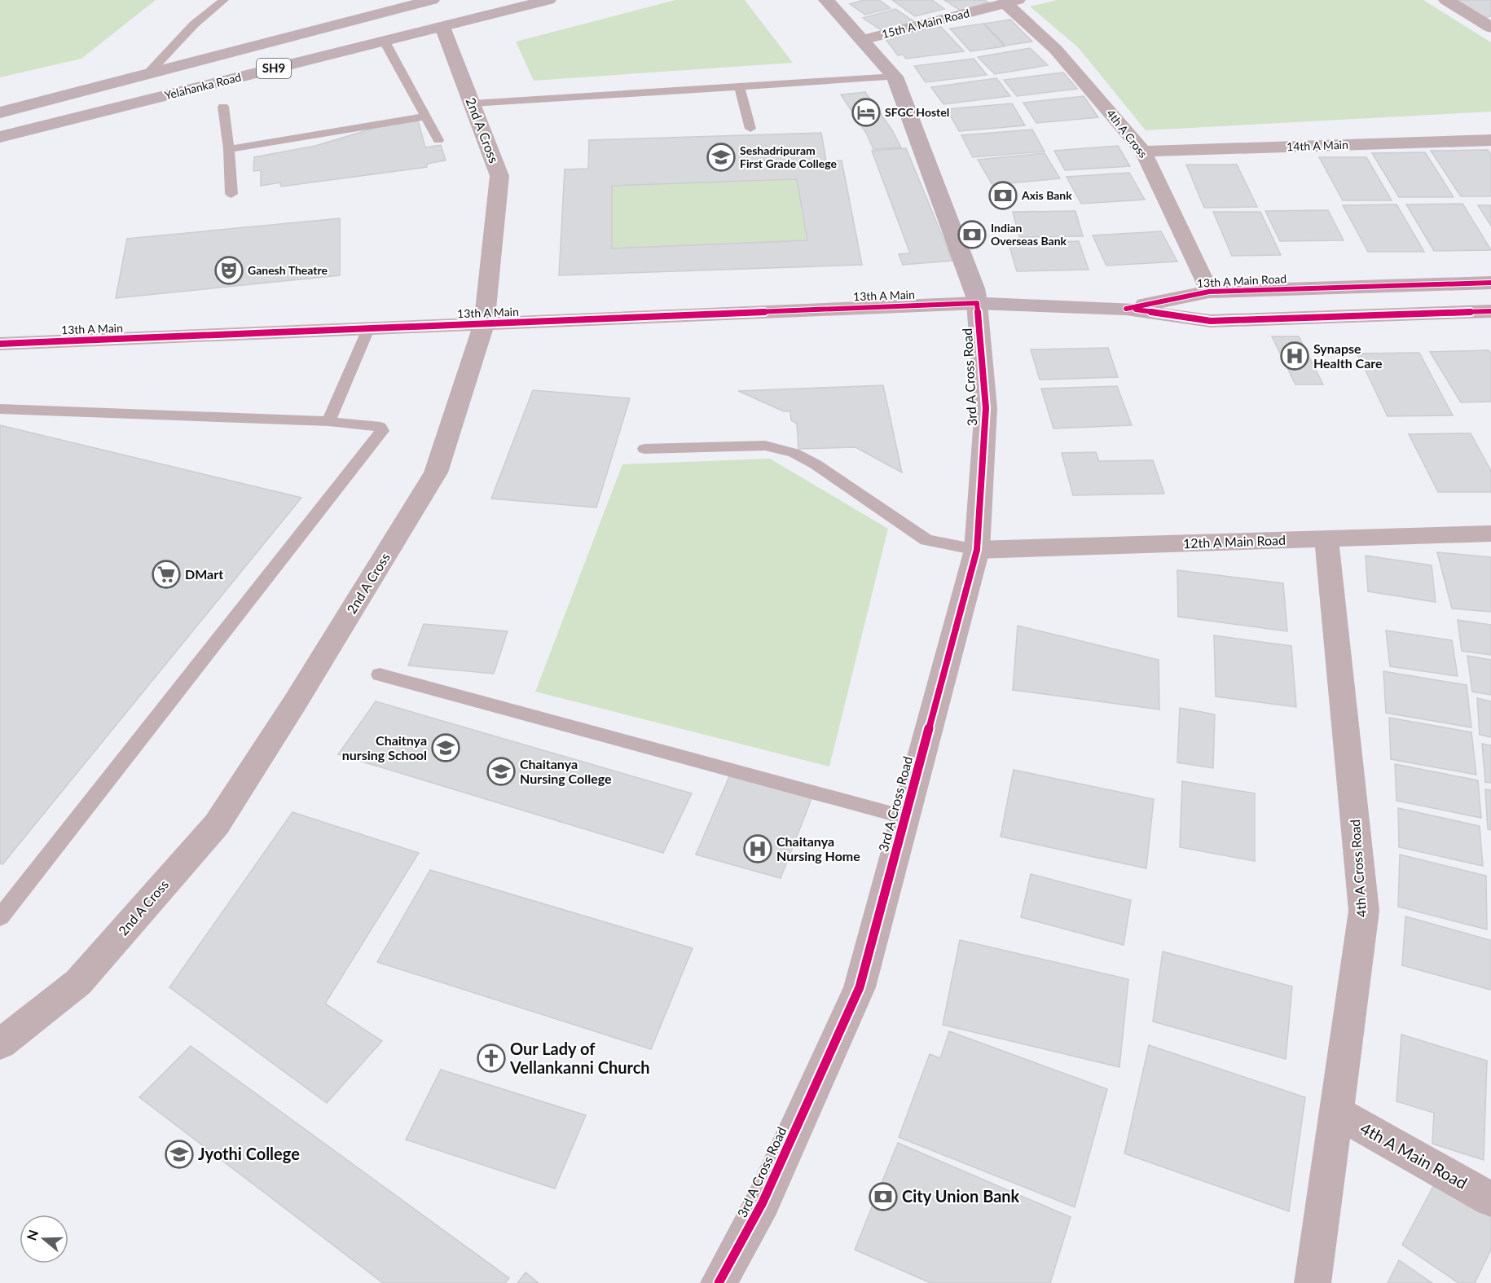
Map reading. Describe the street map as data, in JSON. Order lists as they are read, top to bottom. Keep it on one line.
{"streets":{"main road":["SH9","Yelahanka Road","13th A Main Road","13th A Main","3rd A Cross Road"],"street":["15th A Main Road","2nd A Cross","4th A Cross","14th A Main","12th A Main Road","4th A Cross Road","4th A Main Road"]},"crossings":[["15th A Main Road","4th A Cross"],["15th A Main Road","3rd A Cross Road"],["Yelahanka Road","2nd A Cross"],["2nd A Cross","13th A Main"],["4th A Cross","14th A Main"],["4th A Cross","13th A Main Road"],["13th A Main Road","13th A Main"],["13th A Main","3rd A Cross Road"],["3rd A Cross Road","12th A Main Road"],["12th A Main Road","4th A Cross Road"],["4th A Cross Road","4th A Main Road"]],"places":{"hotel":["SFGC Hostel"],"school or university":["Seshadripuram First Grade College","Chaitnya nursing School","Chaitanya Nursing College","Jyothi College"],"bank":["Axis Bank","Indian Overseas Bank","City Union Bank"],"theatre":["Ganesh Theatre"],"hospital":["Synapse Health Care","Chaitanya Nursing Home"],"supermarket":["DMart"],"church":["Our Lady of Vellankanni Church"]},"north":"left"}
